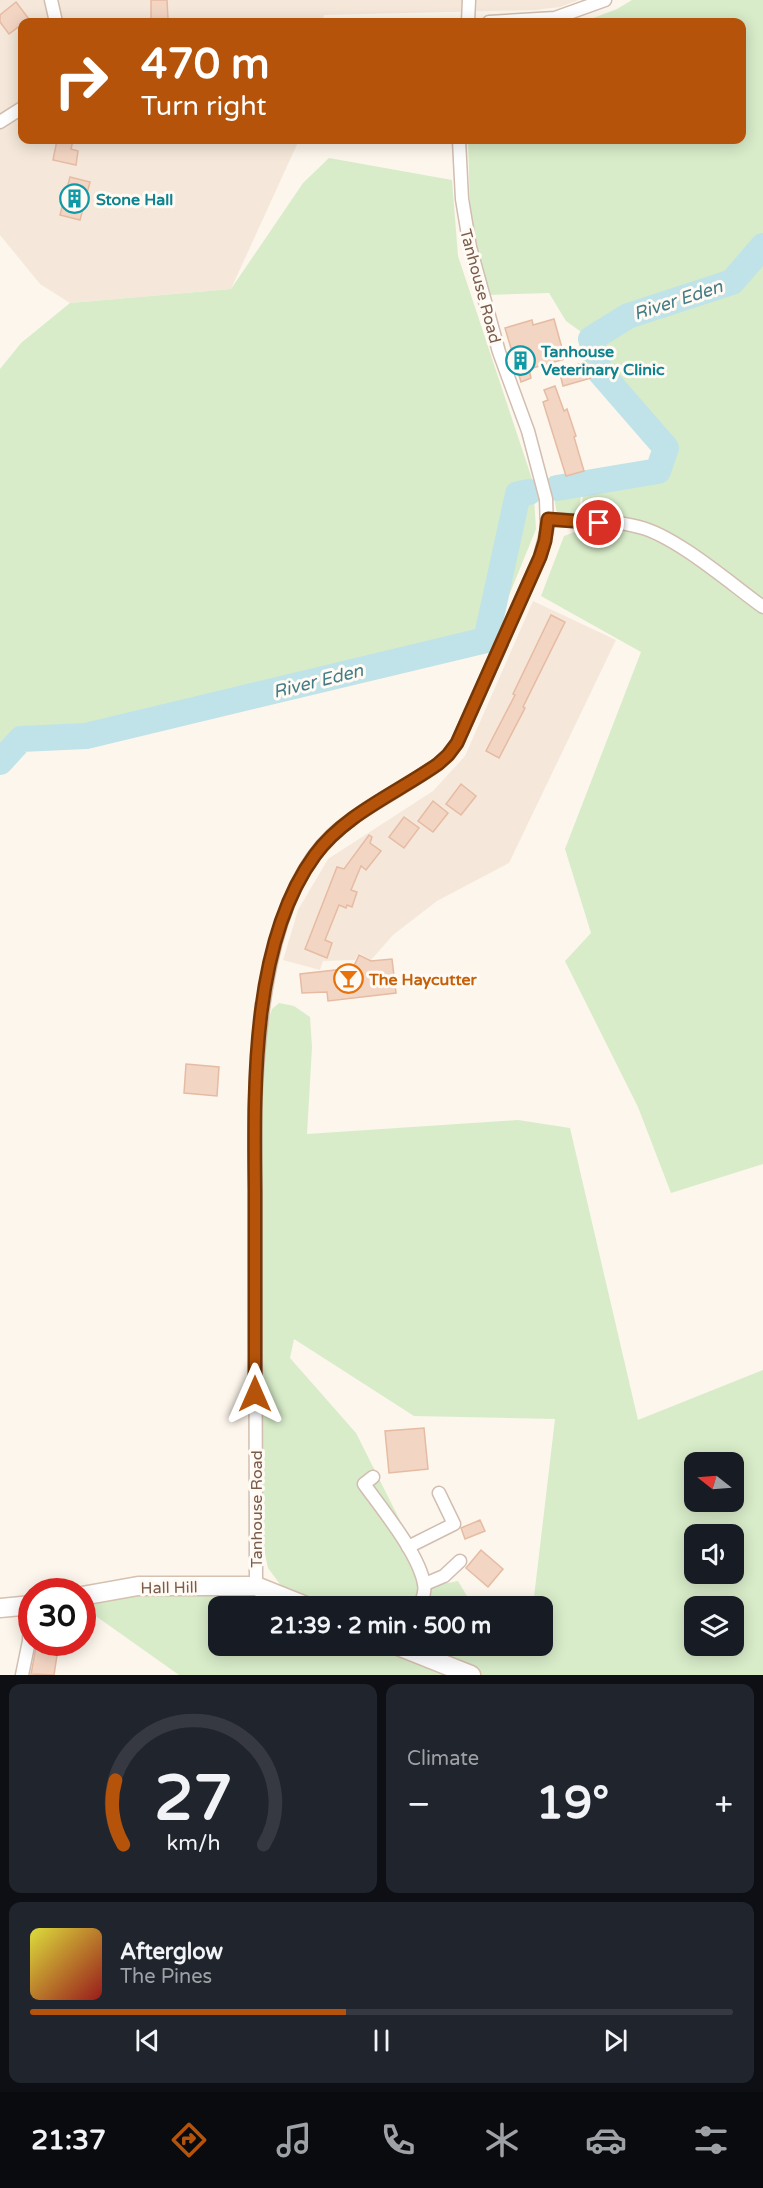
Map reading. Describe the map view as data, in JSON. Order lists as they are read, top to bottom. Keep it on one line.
{"streets":{"street":["Tanhouse Road","Hall Hill"]},"crossings":[["Tanhouse Road","Hall Hill"]],"water":["River Eden"],"places":{"building":["Stone Hall","Tanhouse Veterinary Clinic"],"bar":["The Haycutter"]},"north":"left","page":{"turn":["470 m","Turn right"],"limit":"30","trip":"21:39 · 2 min · 500 m","tile":"Climate","heat":["−","19°","+"],"song":["Afterglow","The Pines"],"tabs":"21:37","gauge":["27","km/h"]}}
